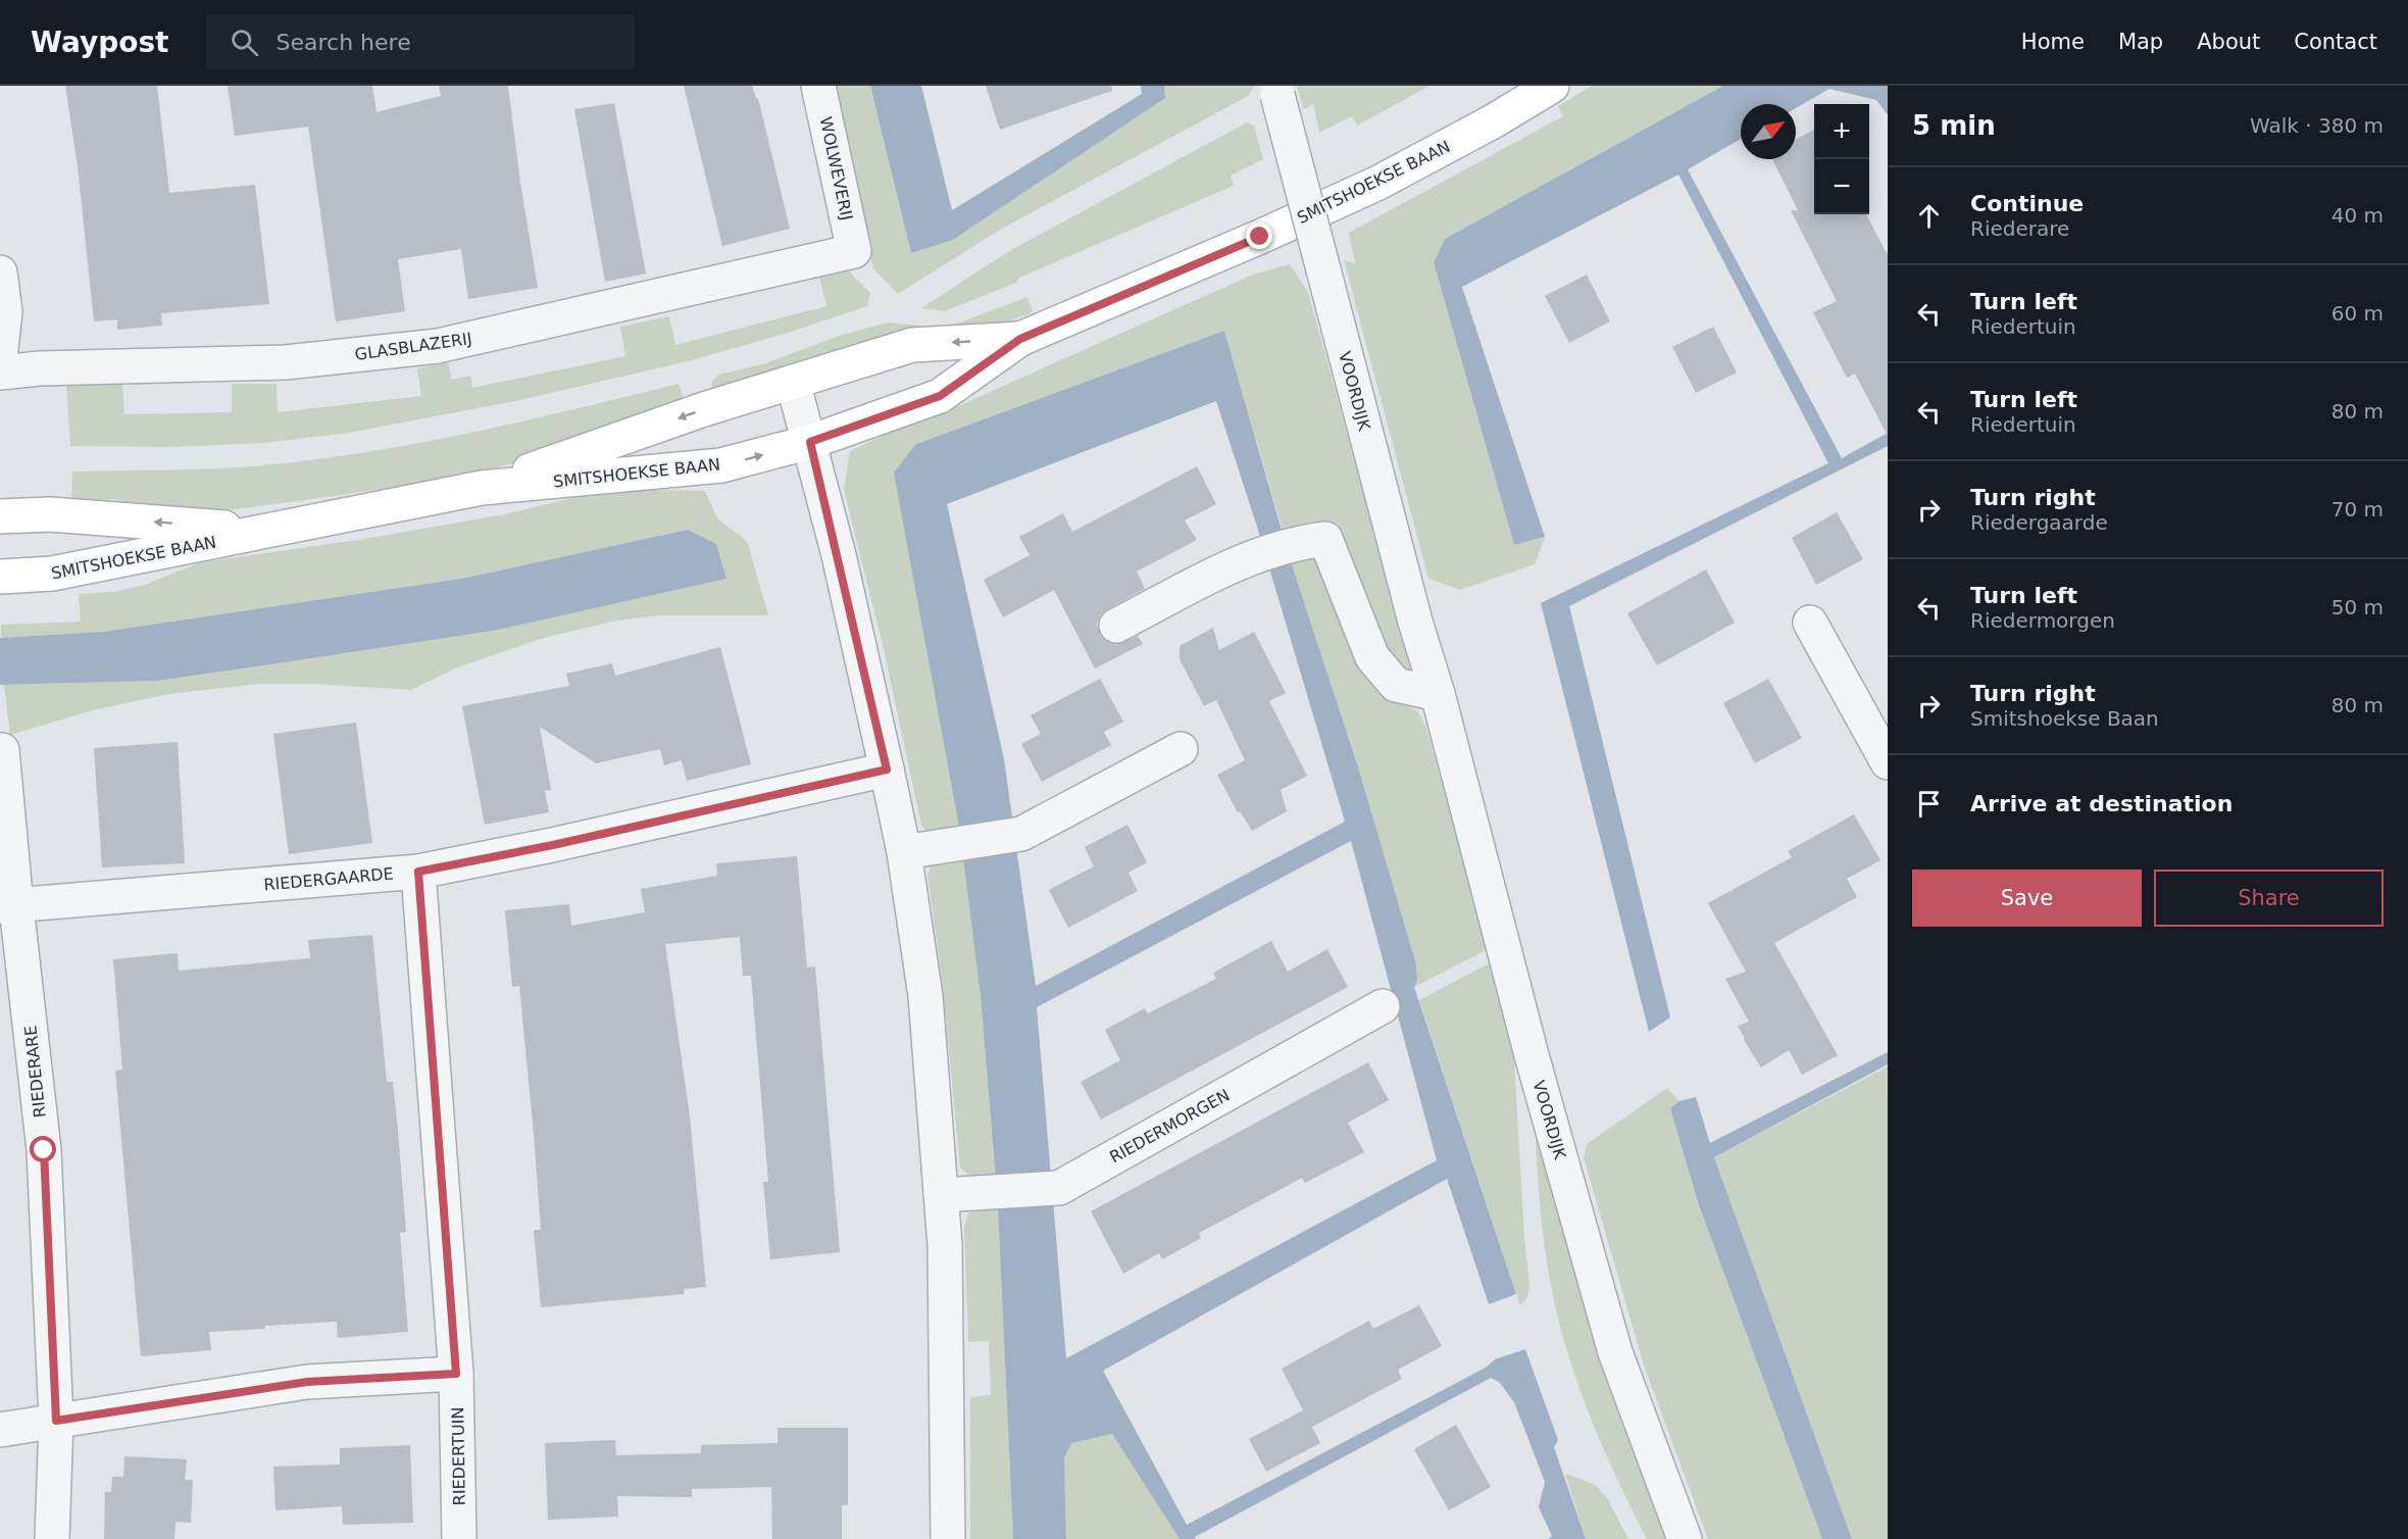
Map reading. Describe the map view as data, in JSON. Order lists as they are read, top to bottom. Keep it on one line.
{"streets":{"street":["WOLWEVERIJ","SMITSHOEKSE BAAN","GLASBLAZERIJ","VOORDIJK","RIEDERGAARDE","RIEDERARE","RIEDERMORGEN","RIEDERTUIN"]},"crossings":[["WOLWEVERIJ","GLASBLAZERIJ"],["RIEDERGAARDE","RIEDERARE"],["RIEDERGAARDE","RIEDERTUIN"]],"north":"top right","page":{"header":"Waypost","search":"Search here","nav":["Home","Map","About","Contact"],"heading":["5 min","Walk · 380 m"],"map_buttons":["+","−"],"list":[["Continue","Riederare","40 m"],["Turn left","Riedertuin","60 m"],["Turn left","Riedertuin","80 m"],["Turn right","Riedergaarde","70 m"],["Turn left","Riedermorgen","50 m"],["Turn right","Smitshoekse Baan","80 m"],"Arrive at destination"],"buttons":["Save","Share"]}}
